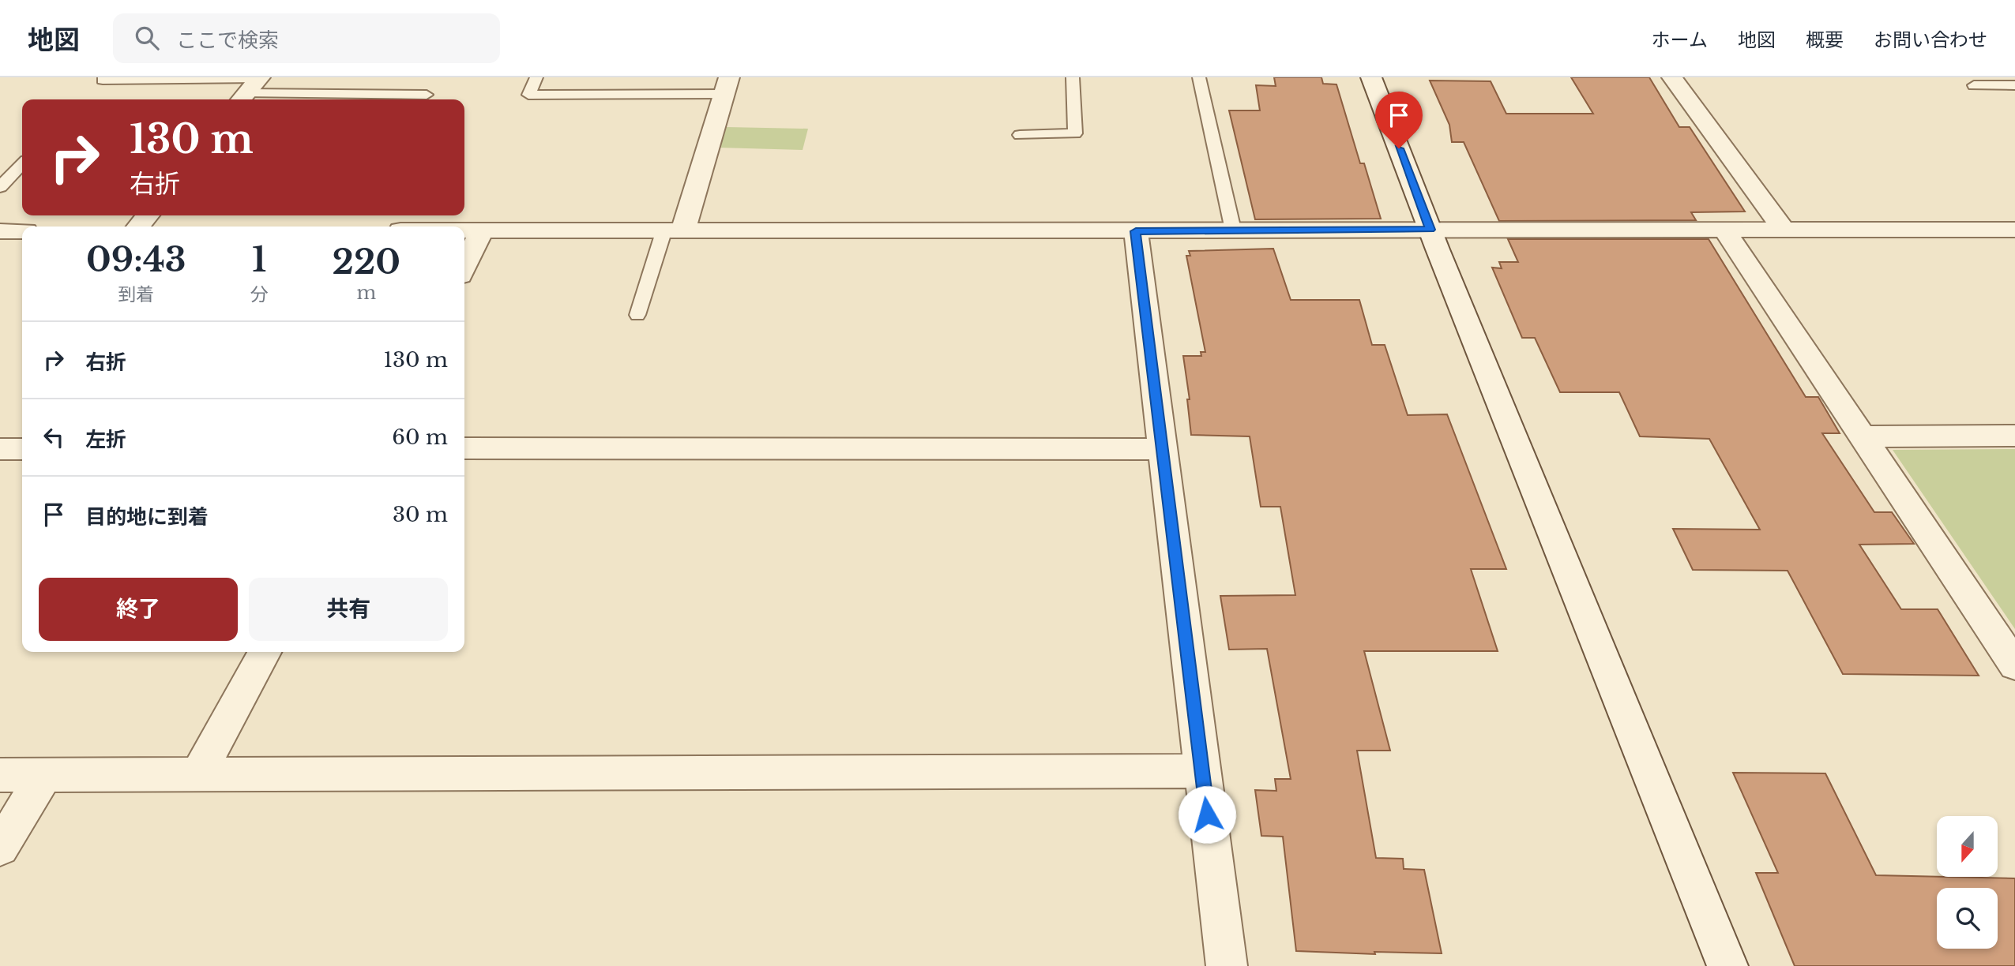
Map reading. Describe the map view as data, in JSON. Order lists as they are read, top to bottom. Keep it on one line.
{"north":"bottom","page":{"header":"地図","search":"ここで検索","nav":["ホーム","地図","概要","お問い合わせ"],"turn":["130 m","右折"],"eta":["09:43","到着","1","分","220","m"],"list":[{"name":"右折","value":"130 m"},{"name":"左折","value":"60 m"},{"name":"目的地に到着","value":"30 m"}],"buttons":["終了","共有"]}}
